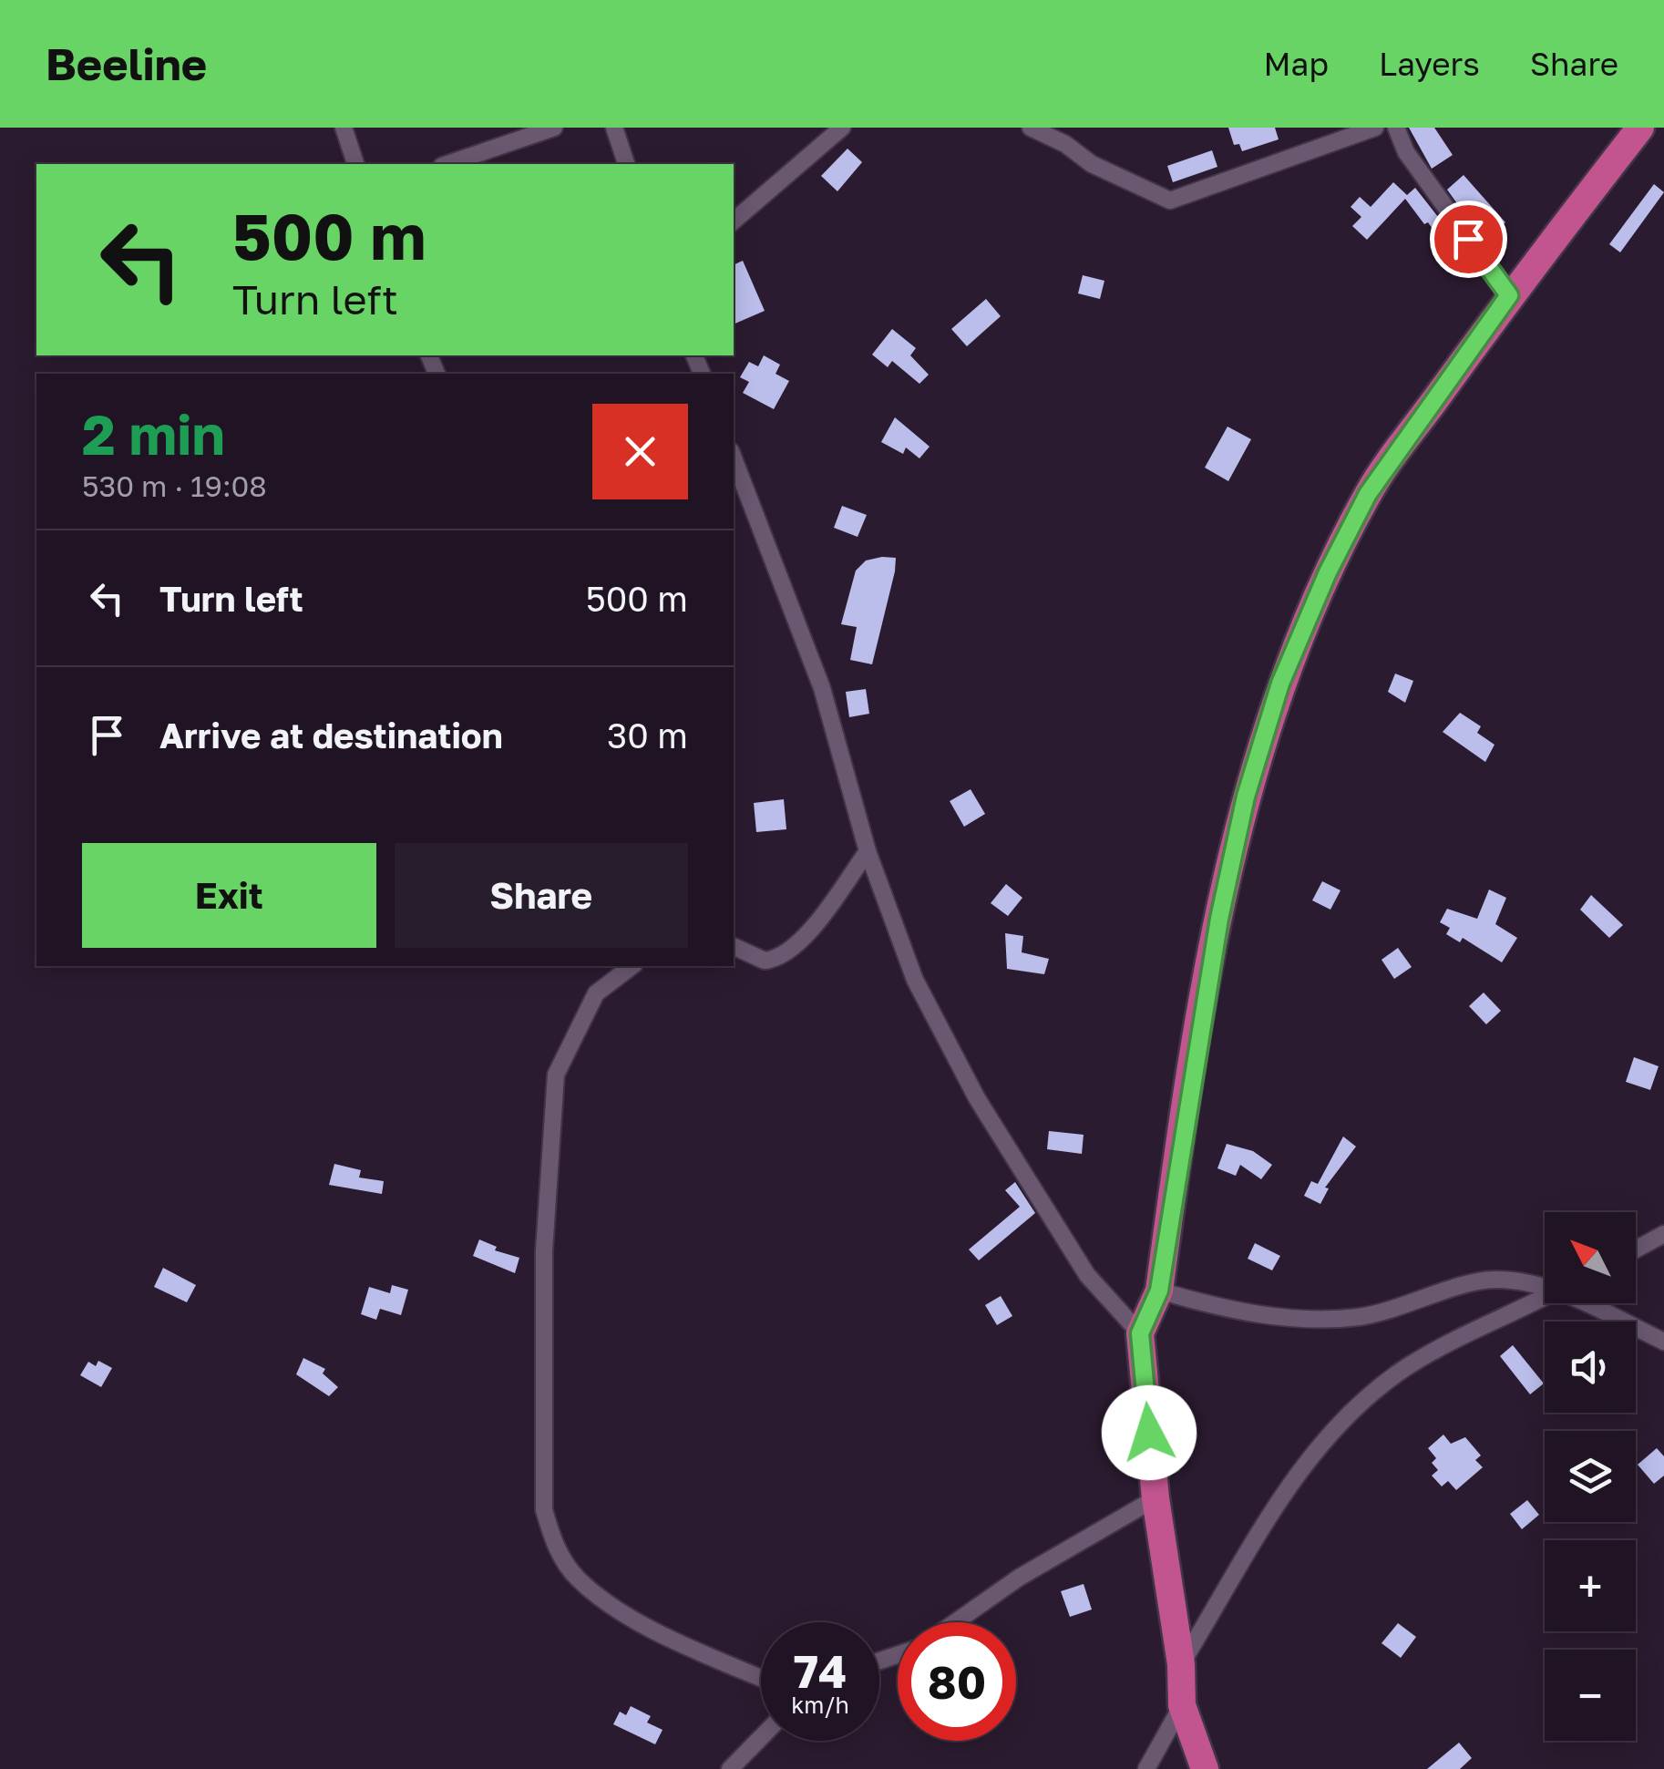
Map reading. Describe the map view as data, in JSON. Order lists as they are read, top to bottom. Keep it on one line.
{"north":"top left","page":{"header":"Beeline","nav":["Map","Layers","Share"],"turn":["500 m","Turn left"],"heading":["2 min","530 m · 19:08"],"list":[{"name":"Turn left","value":"500 m"},{"name":"Arrive at destination","value":"30 m"}],"buttons":["Exit","Share"],"map_buttons":["+","−"],"speed":"74 km/h","limit":"80"}}
